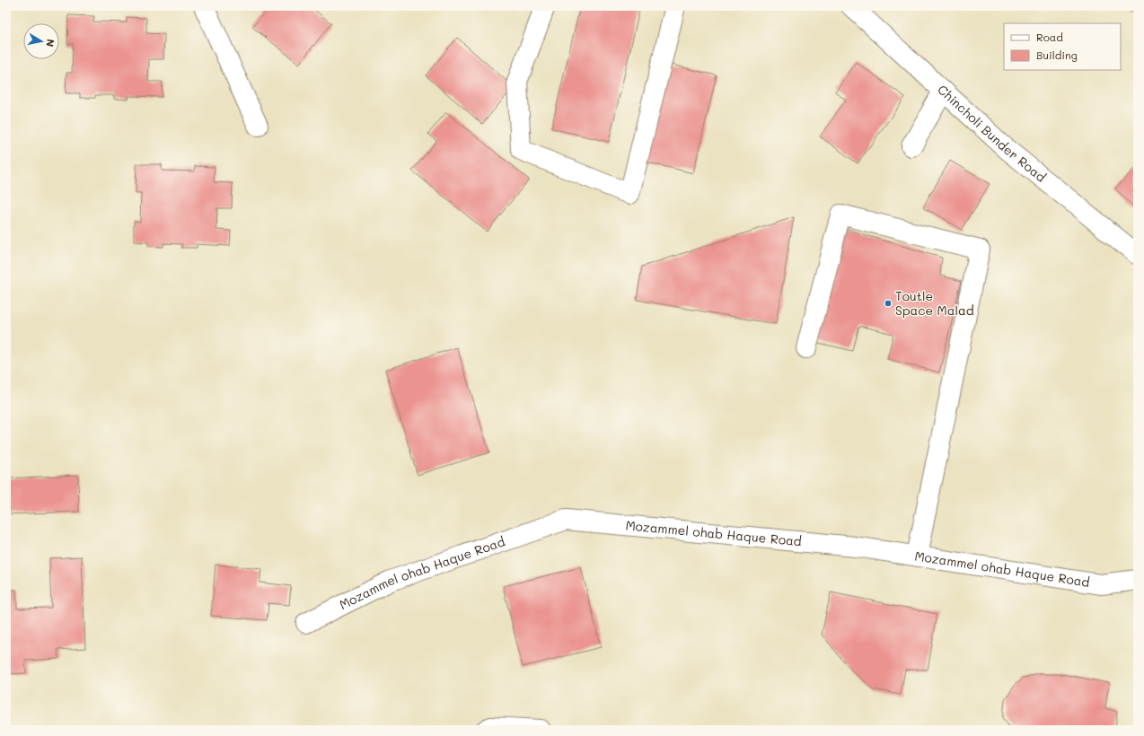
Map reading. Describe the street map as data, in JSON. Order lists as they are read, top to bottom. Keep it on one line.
{"streets":{"street":["Chincholi Bunder Road","Mozammel ohab Haque Road"]},"places":["Toutle Space Malad"],"legend":["Road","Building"],"north":"right"}
